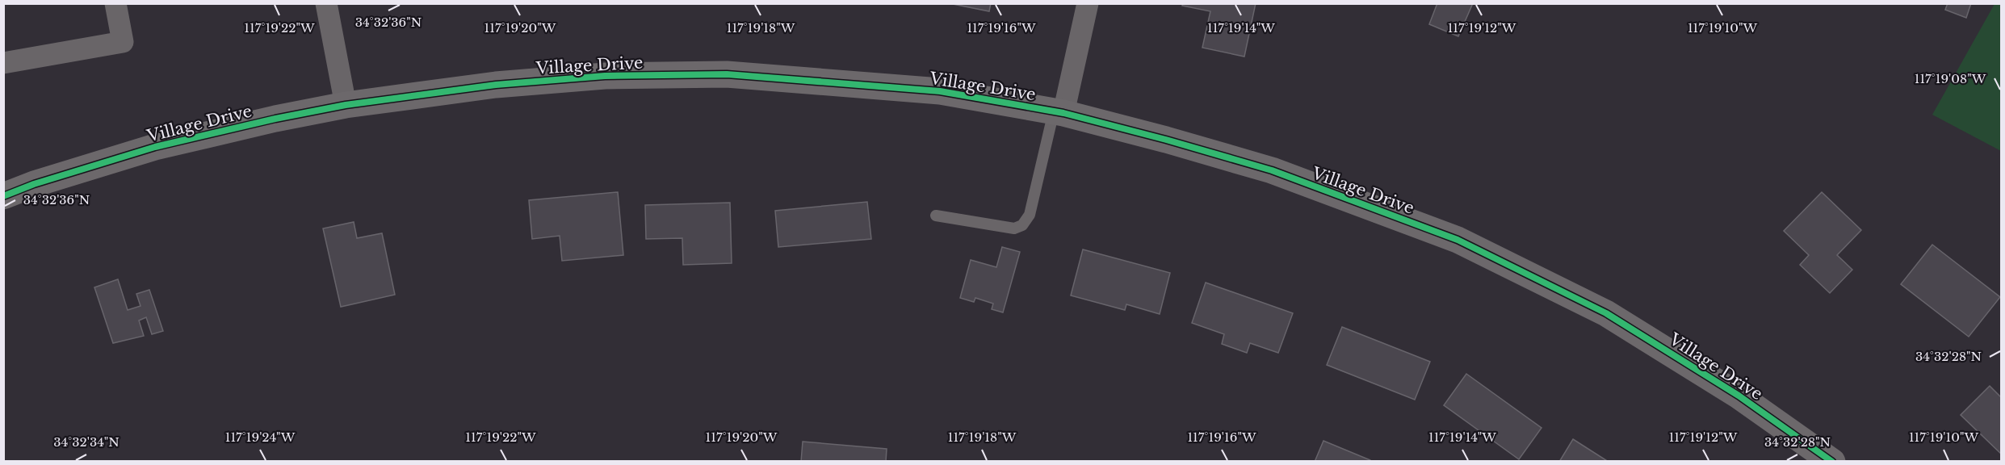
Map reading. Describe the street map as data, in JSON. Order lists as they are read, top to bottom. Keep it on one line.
{"streets":{"main road":["Village Drive"]},"coordinates":["34°32'36\"N","117°19'22\"W","117°19'20\"W","117°19'18\"W","117°19'16\"W","117°19'14\"W","117°19'12\"W","117°19'10\"W","117°19'08\"W","34°32'28\"N","117°19'24\"W","34°32'34\"N"]}
